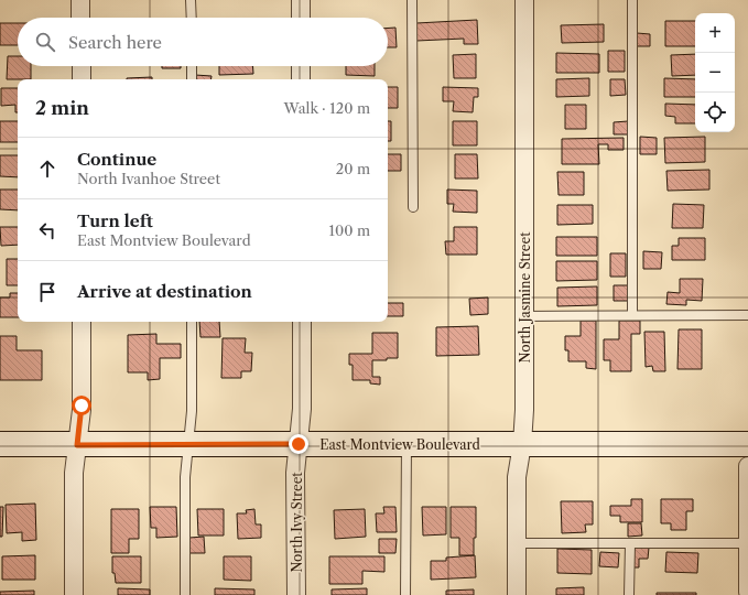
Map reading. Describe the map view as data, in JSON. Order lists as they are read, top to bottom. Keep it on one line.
{"streets":{"street":["North Jasmine Street","East Montview Boulevard","North Ivy Street"]},"crossings":[["North Jasmine Street","East Montview Boulevard"],["East Montview Boulevard","North Ivy Street"]],"page":{"map_buttons":["+","−"],"search":"Search here","heading":["2 min","Walk · 120 m"],"list":[["Continue","North Ivanhoe Street","20 m"],["Turn left","East Montview Boulevard","100 m"],"Arrive at destination"]}}
